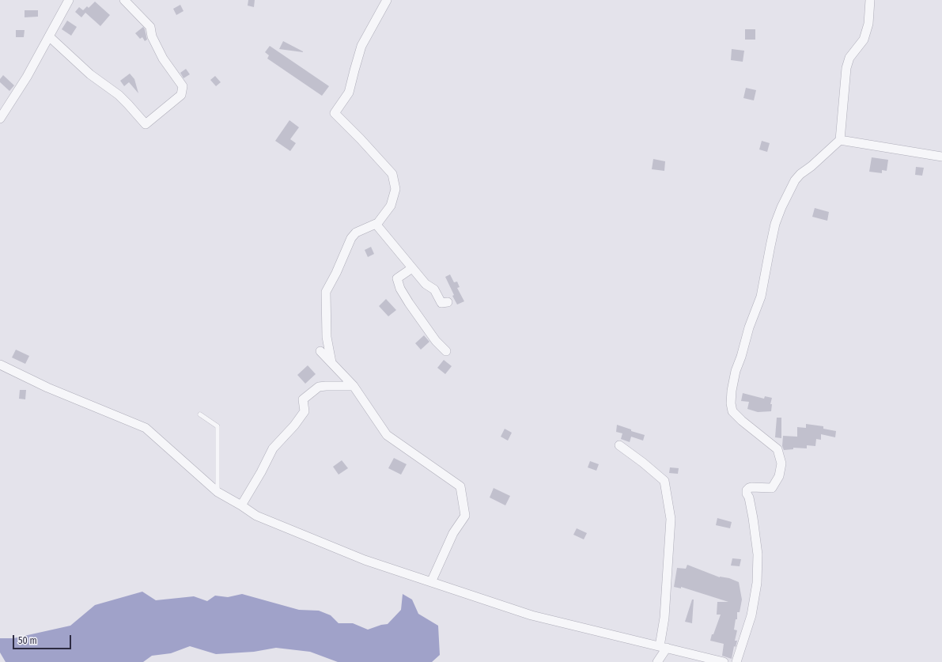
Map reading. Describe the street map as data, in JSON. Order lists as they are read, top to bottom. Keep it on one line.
{"scale_bar":"50 m"}
